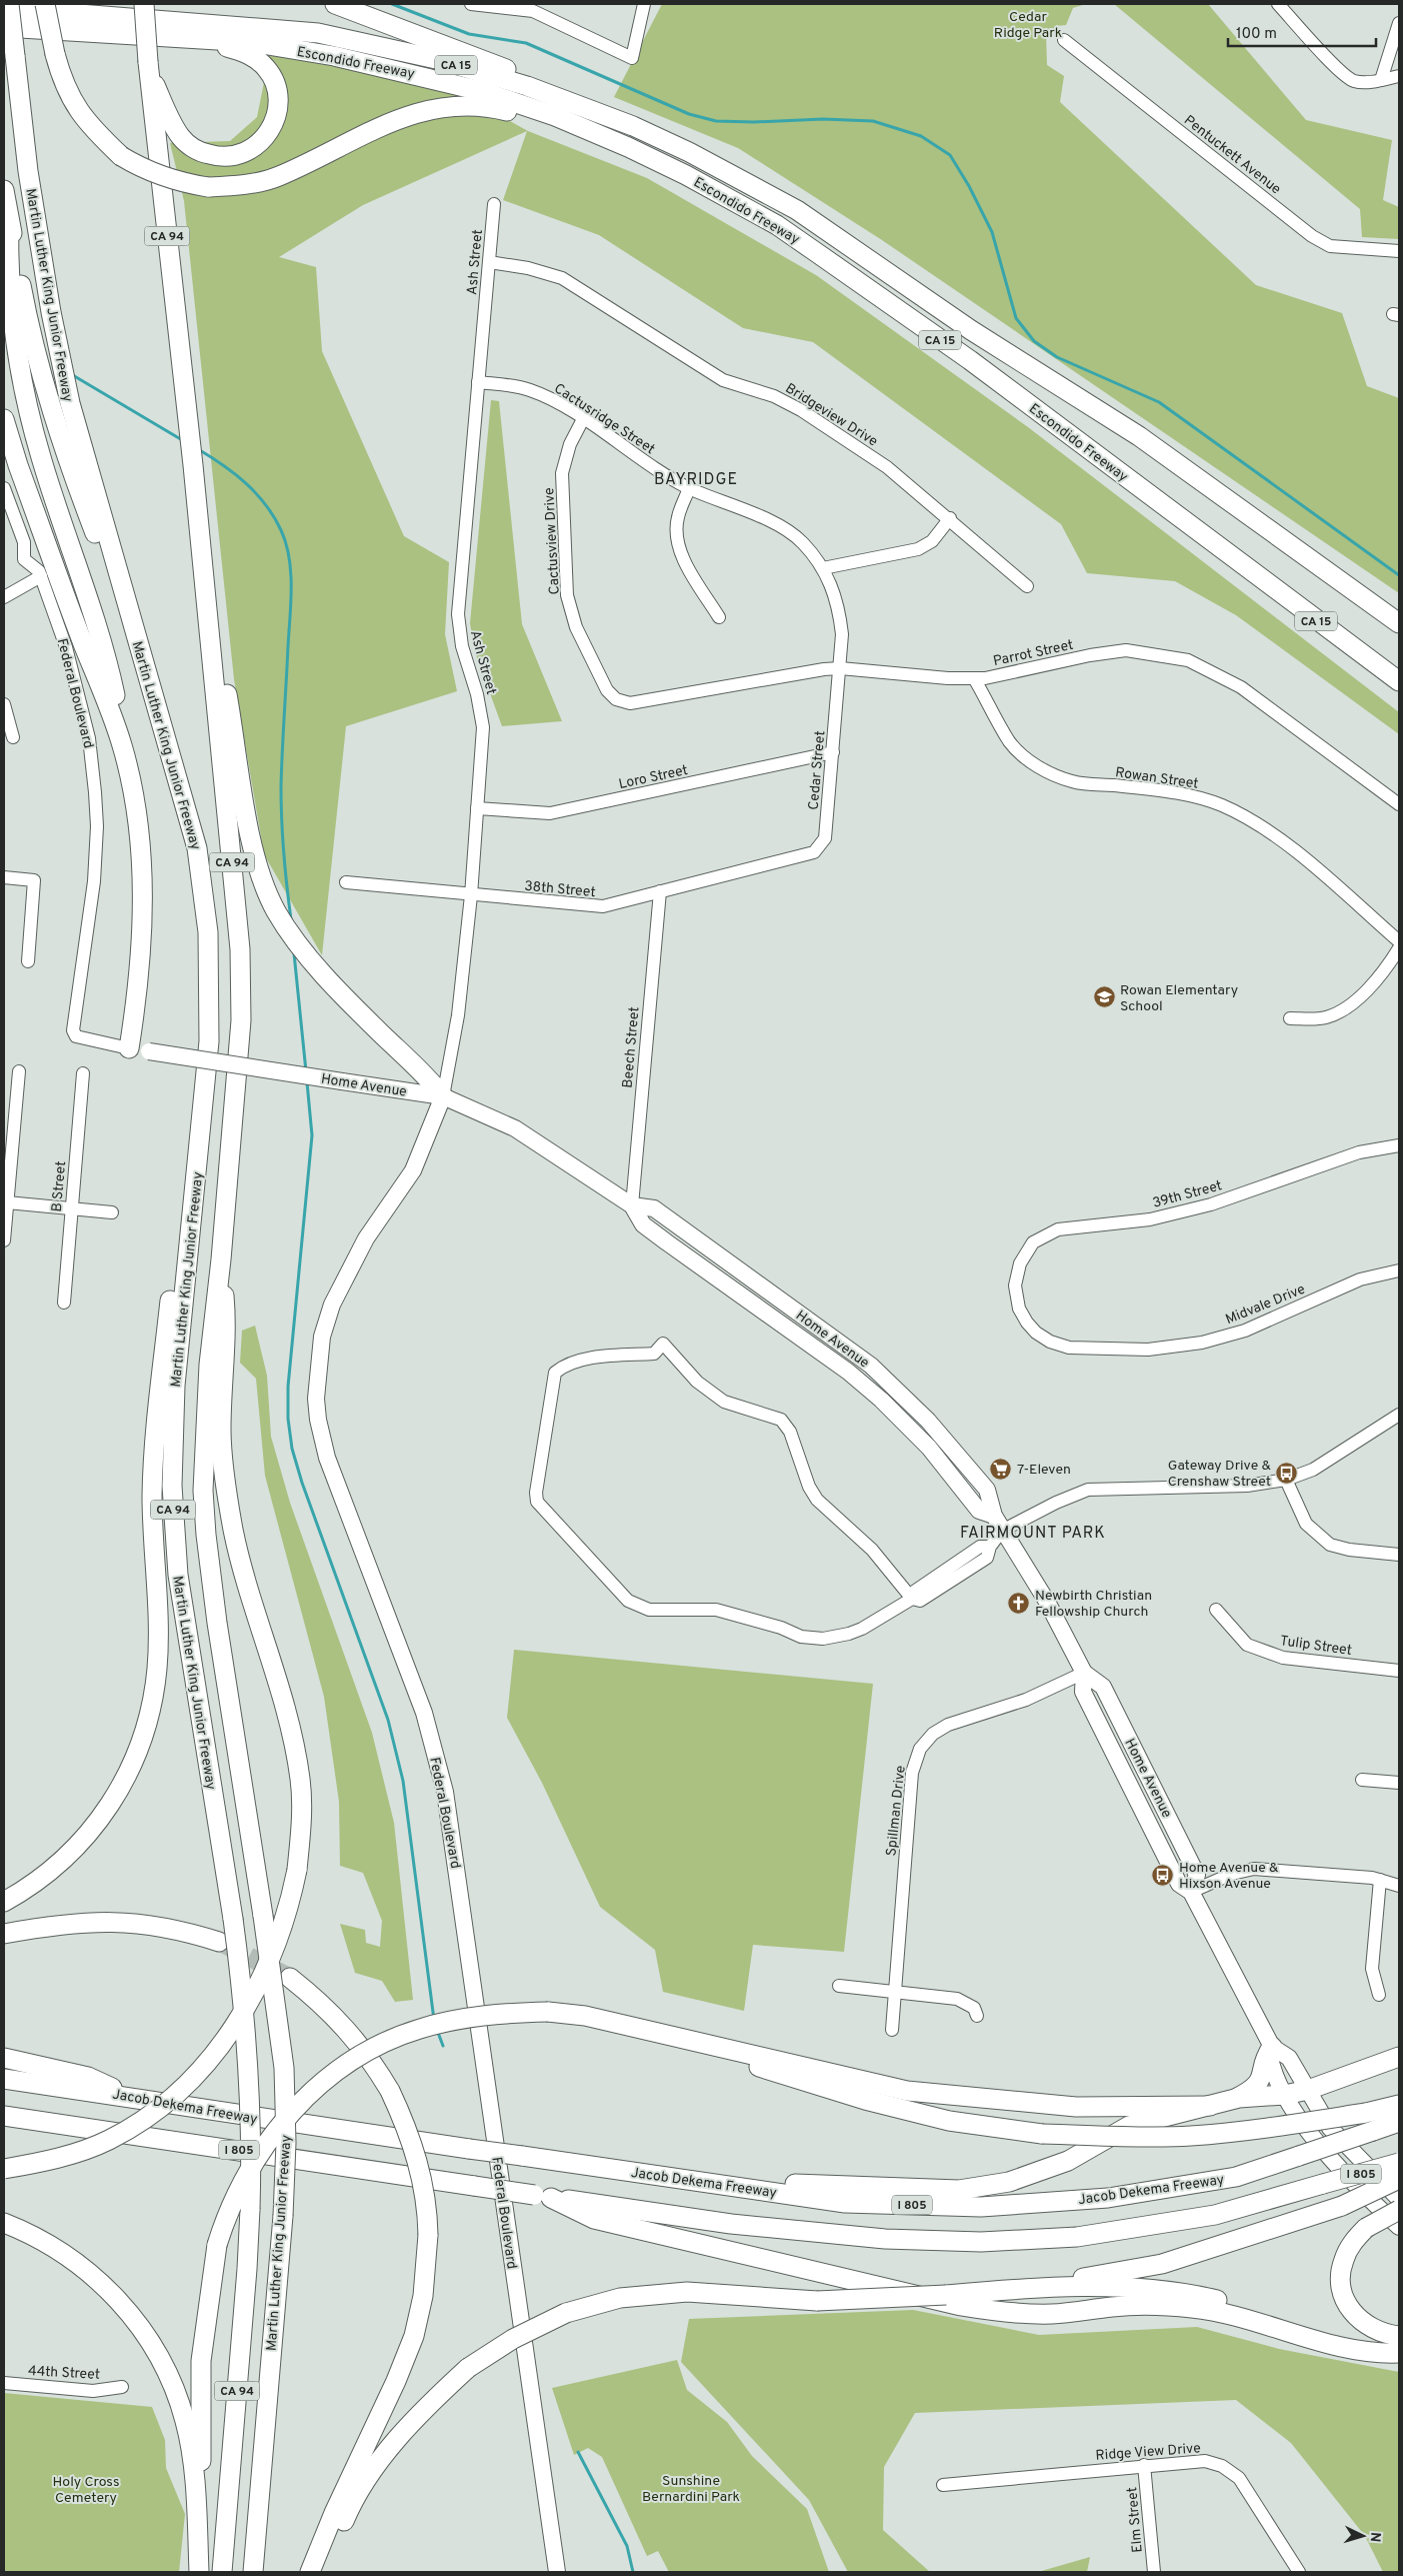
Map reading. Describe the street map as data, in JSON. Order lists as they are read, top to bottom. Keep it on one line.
{"streets":{"highway":["Escondido Freeway","CA 15","CA 94","Martin Luther King Junior Freeway","Jacob Dekema Freeway","I 805"],"main road":["Federal Boulevard","Home Avenue"],"street":["Pentuckett Avenue","Ash Street","Bridgeview Drive","Cactusridge Street","Cactusview Drive","Parrot Street","Cedar Street","Loro Street","Rowan Street","38th Street","Beech Street","B Street","39th Street","Midvale Drive","Tulip Street","Spillman Drive","44th Street","Ridge View Drive","Elm Street"]},"crossings":[["Ash Street","Bridgeview Drive"],["Ash Street","Cactusridge Street"],["Ash Street","Federal Boulevard"],["Ash Street","Loro Street"],["Ash Street","38th Street"],["Ash Street","Home Avenue"],["Cactusridge Street","Cactusview Drive"],["Cactusridge Street","Parrot Street"],["Cactusridge Street","Cedar Street"],["Cactusview Drive","Parrot Street"],["Parrot Street","Cedar Street"],["Parrot Street","Rowan Street"],["Federal Boulevard","Home Avenue"],["Cedar Street","Loro Street"],["Cedar Street","38th Street"],["38th Street","Beech Street"],["Beech Street","Home Avenue"],["Home Avenue","Spillman Drive"],["39th Street","Midvale Drive"],["Ridge View Drive","Elm Street"]],"districts":["BAYRIDGE","FAIRMOUNT PARK"],"parks":["Cedar Ridge Park","Sunshine Bernardini Park","Holy Cross Cemetery"],"places":{"school or university":["Rowan Elementary School"],"supermarket":["7-Eleven"],"bus stop":["Gateway Drive & Crenshaw Street","Home Avenue & Hixson Avenue"],"church":["Newbirth Christian Fellowship Church"]},"scale_bar":"100 m","north":"right"}
